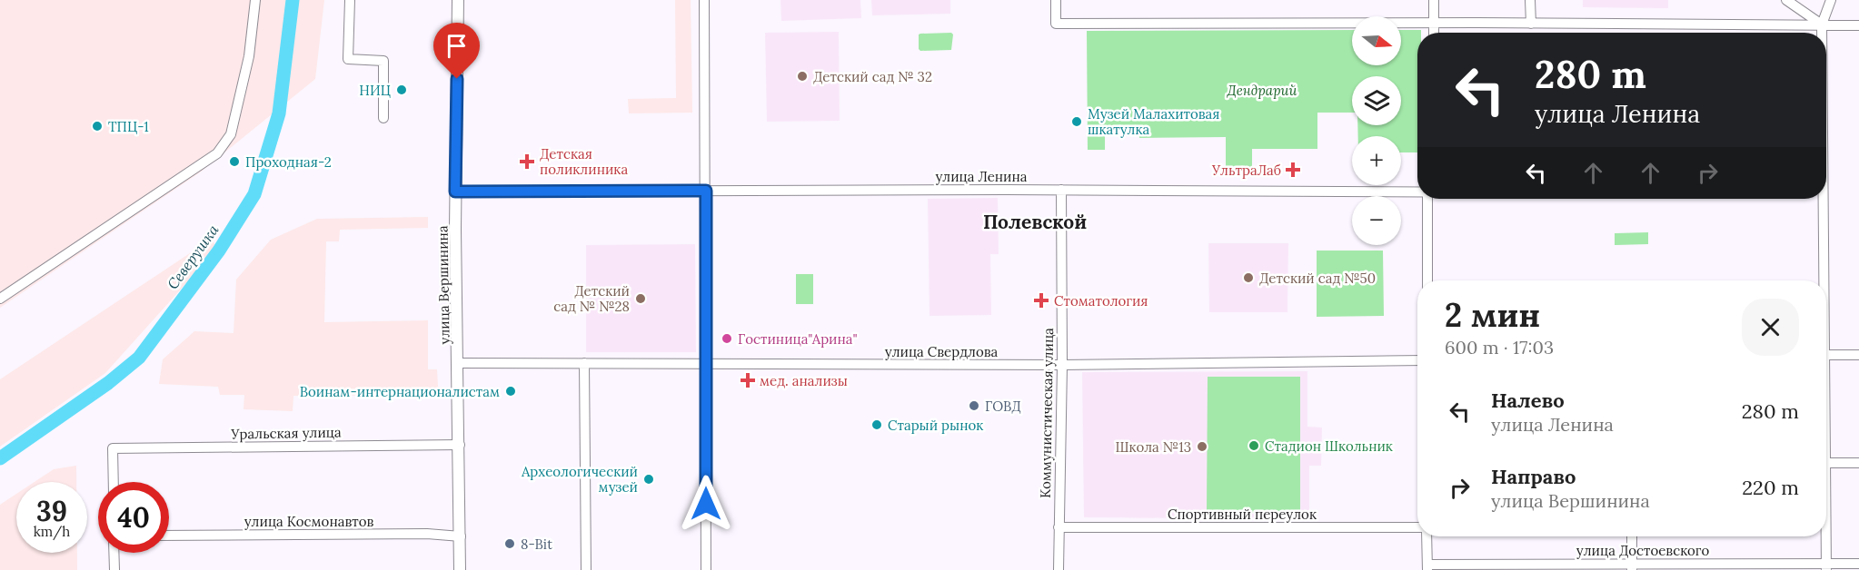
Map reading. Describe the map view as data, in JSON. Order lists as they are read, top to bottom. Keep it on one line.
{"streets":{"main road":["улица Вершинина"],"street":["улица Ленина","улица Свердлова","Коммунистическая улица","Уральская улица","Спортивный переулок","улица Космонавтов","улица Достоевского"]},"crossings":[["улица Ленина","улица Вершинина"],["улица Ленина","Коммунистическая улица"],["улица Вершинина","улица Свердлова"],["улица Вершинина","Уральская улица"],["улица Вершинина","улица Космонавтов"],["улица Свердлова","Коммунистическая улица"],["Коммунистическая улица","Спортивный переулок"]],"districts":["Полевской"],"water":["Северушка"],"parks":["Дендрарий"],"places":{"other":["Детский сад № 32","НИЦ","Музей Малахитовая шкатулка","ТПЦ-1","Проходная-2","Детский сад №50","Детский сад № №28","Гостиница\"Арина\"","Воинам-интернационалистам","ГОВД","Старый рынок","Стадион Школьник","Школа №13","Археологический музей","8-Bit"],"health":["Детская поликлиника","УльтраЛаб","Стоматология","мед. анализы"]},"north":"right","page":{"map_buttons":["+","−"],"turn":["280 m","улица Ленина"],"heading":["2 мин","600 m · 17:03"],"list":[{"name":"Налево","note":"улица Ленина","value":"280 m"},{"name":"Направо","note":"улица Вершинина","value":"220 m"}],"speed":"39 km/h","limit":"40"}}
